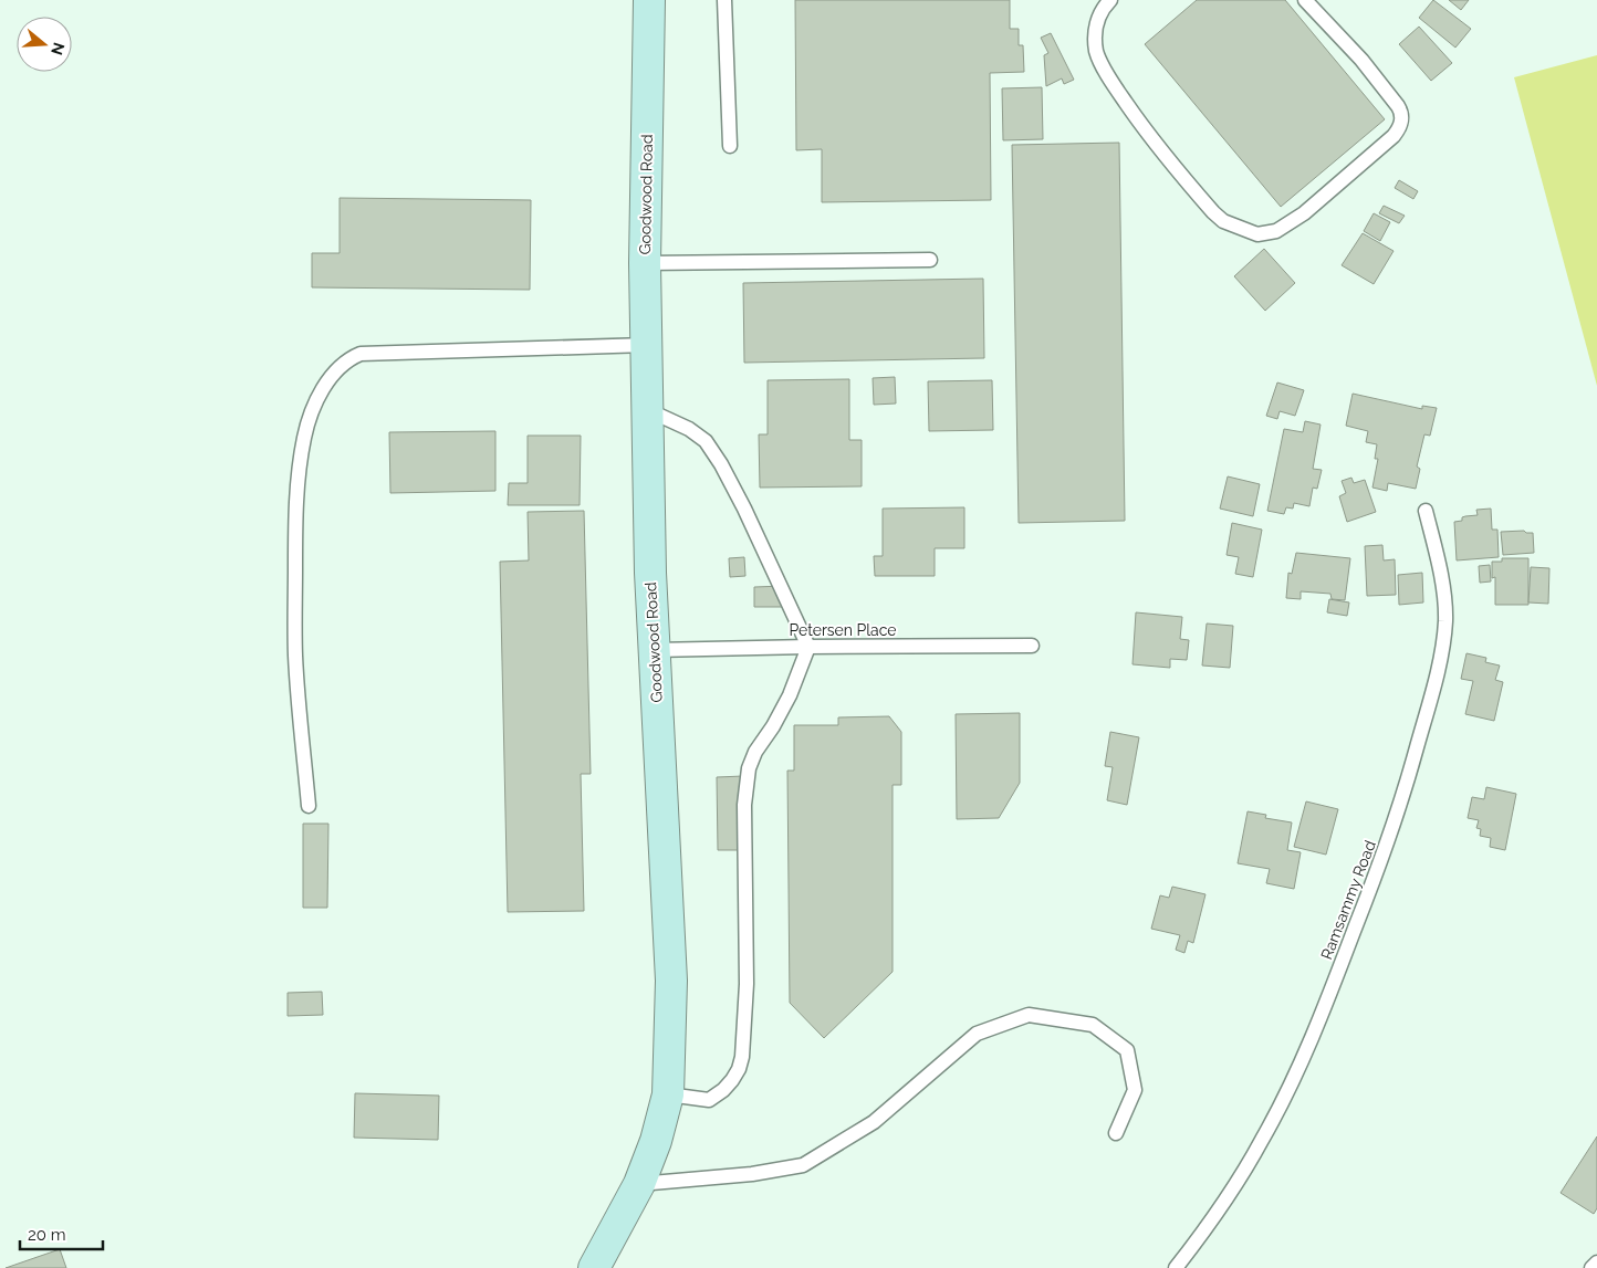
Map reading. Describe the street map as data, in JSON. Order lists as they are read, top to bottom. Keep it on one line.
{"streets":{"street":["Goodwood Road"],"lane":["Petersen Place","Ramsammy Road"]},"crossings":[["Goodwood Road","Petersen Place"]],"scale_bar":"20 m","north":"right"}
